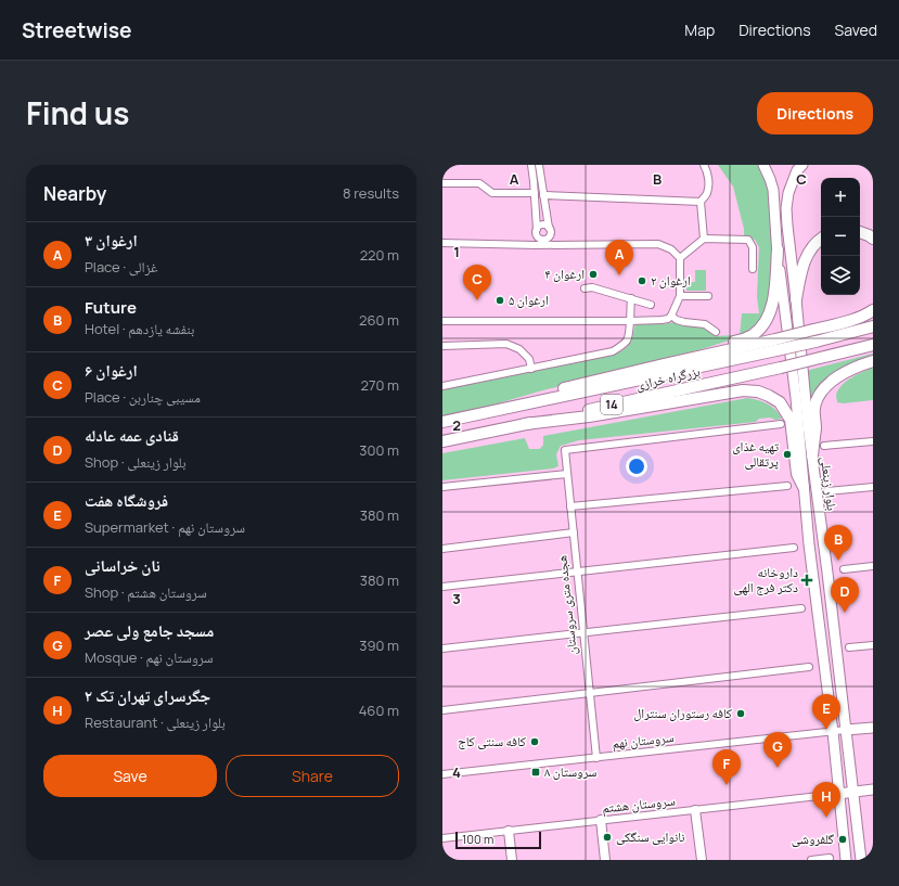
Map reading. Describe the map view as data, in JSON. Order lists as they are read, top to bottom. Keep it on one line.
{"streets":{"highway":["بزرگراه خرازی","14"],"main road":["بلوار زینعلی"],"street":["هجده متری سروستان","سروستان نهم","سروستان هشتم"]},"crossings":[["بلوار زینعلی","سروستان نهم"],["بلوار زینعلی","سروستان هشتم"],["هجده متری سروستان","سروستان نهم"]],"places":{"other":["ارغوان ۴","ارغوان ۲","ارغوان ۵","تهیه غذای پرتقالی","کافه رستوران سنترال","کافه سنتی کاج","نانوایی سنگکی","گلفروشی"],"health":["داروخانه دکتر فرج الهی"],"transit":["سروستان ٨"]},"scale_bar":"100 m","page":{"header":"Streetwise","nav":["Map","Directions","Saved"],"title":"Find us","buttons":["Directions",["Save","Share"]],"heading":["Nearby","8 results"],"map_buttons":["+","−"],"list":[{"mark":"A","name":"ارغوان ۳","note":"Place · غزالی","value":"220 m"},{"mark":"B","name":"Future","note":"Hotel · بنفشه یازدهم","value":"260 m"},{"mark":"C","name":"ارغوان ۶","note":"Place · مسیبی چناربن","value":"270 m"},{"mark":"D","name":"قنادی عمه عادله","note":"Shop · بلوار زینعلی","value":"300 m"},{"mark":"E","name":"فروشگاه هفت","note":"Supermarket · سروستان نهم","value":"380 m"},{"mark":"F","name":"نان خراسانی","note":"Shop · سروستان هشتم","value":"380 m"},{"mark":"G","name":"مسجد جامع ولی عصر","note":"Mosque · سروستان نهم","value":"390 m"},{"mark":"H","name":"جگرسرای تهران تک ۲","note":"Restaurant · بلوار زینعلی","value":"460 m"}],"pins":["A","C","B","D","E","G","F","H"],"scale":"100 m"},"grid":{"columns":["A","B","C"],"rows":["1","2","3","4"]}}
